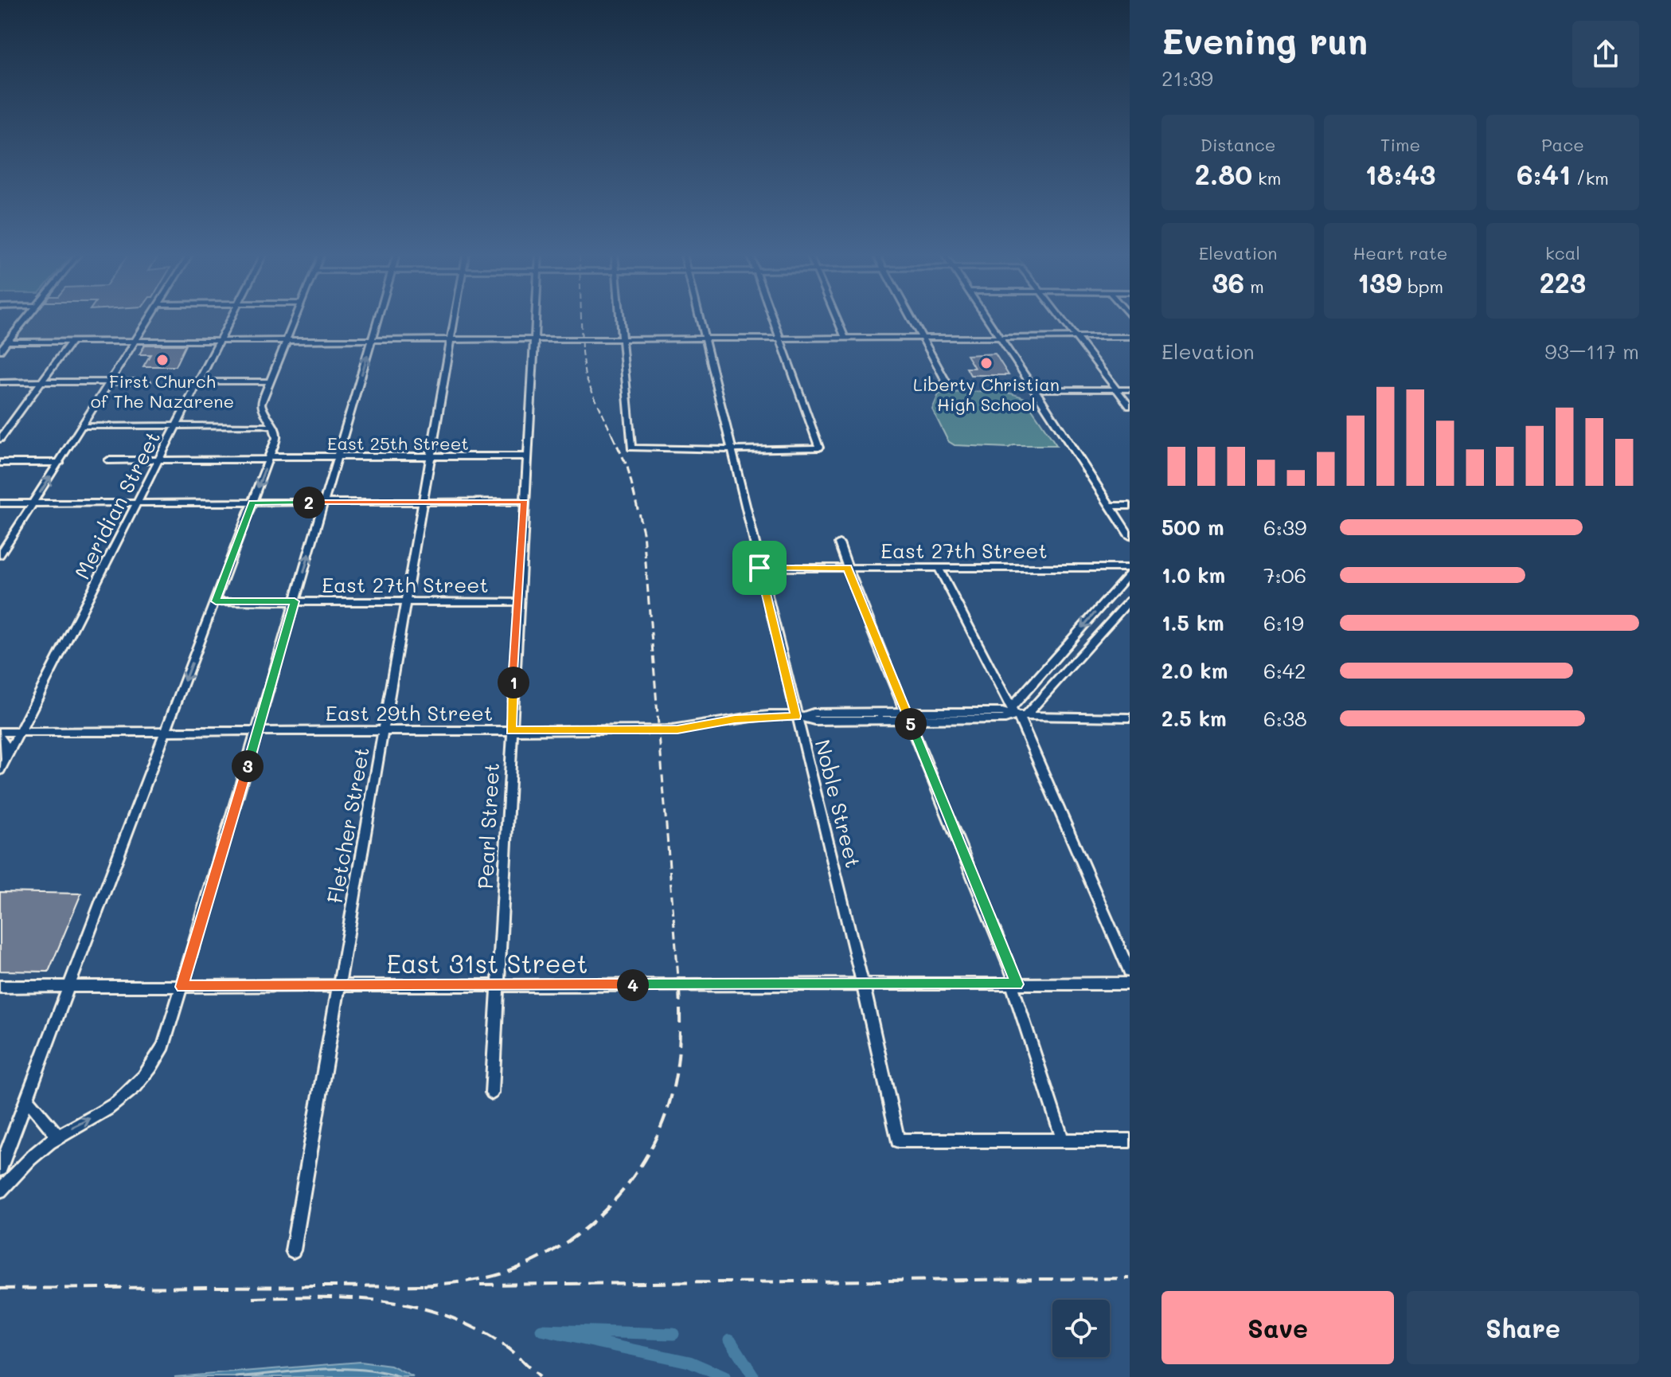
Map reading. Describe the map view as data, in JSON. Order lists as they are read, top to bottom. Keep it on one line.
{"streets":{"street":["East 25th Street","Meridian Street","East 27th Street","East 29th Street","Noble Street","Fletcher Street","Pearl Street","East 31st Street"]},"crossings":[["East 25th Street","Meridian Street"],["East 25th Street","Fletcher Street"],["East 25th Street","Pearl Street"],["Meridian Street","East 29th Street"],["East 27th Street","Noble Street"],["East 27th Street","Fletcher Street"],["East 27th Street","Pearl Street"],["East 29th Street","Noble Street"],["East 29th Street","Fletcher Street"],["East 29th Street","Pearl Street"],["Noble Street","East 31st Street"],["Fletcher Street","East 31st Street"],["Pearl Street","East 31st Street"]],"places":["First Church of The Nazarene","Liberty Christian High School"],"page":{"heading":["Evening run","21:39"],"stats":[["Distance","2.80 km"],["Time","18:43"],["Pace","6:41 /km"],["Elevation","36 m"],["Heart rate","139 bpm"],["kcal","223"]],"chart":["Elevation","93–117 m"],"pins":["2","1","5","3","4"],"list":[{"name":"500 m","note":"6:39"},{"name":"1.0 km","note":"7:06"},{"name":"1.5 km","note":"6:19"},{"name":"2.0 km","note":"6:42"},{"name":"2.5 km","note":"6:38"}],"buttons":["Save","Share"]}}
